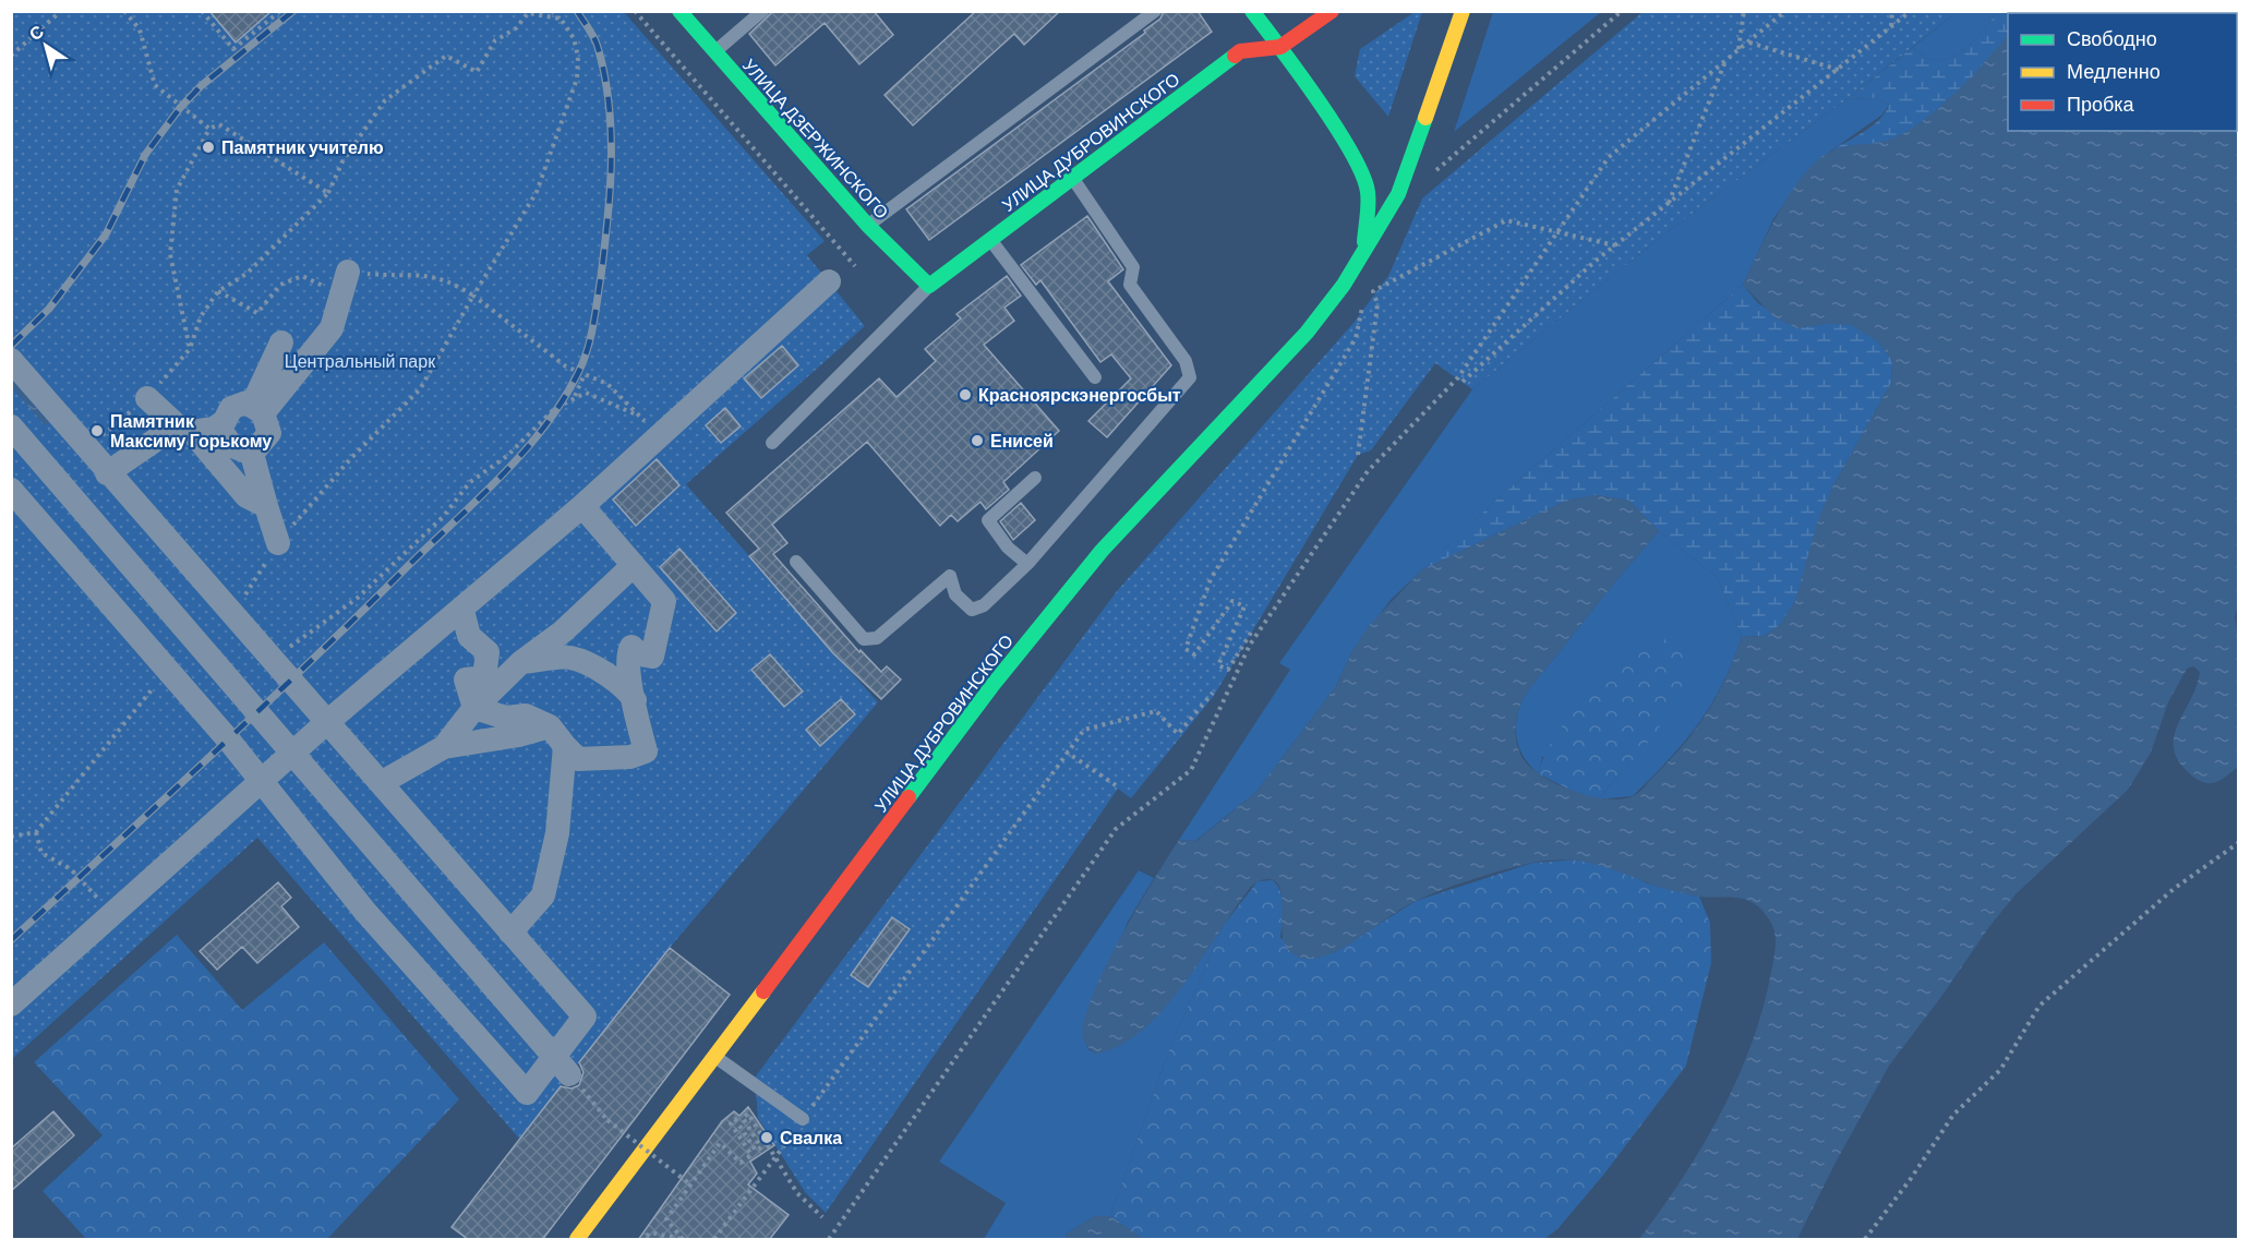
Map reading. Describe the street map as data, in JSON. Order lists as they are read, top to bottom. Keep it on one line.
{"streets":{"main road":["УЛИЦА ДЗЕРЖИНСКОГО","УЛИЦА ДУБРОВИНСКОГО"]},"crossings":[["УЛИЦА ДЗЕРЖИНСКОГО","УЛИЦА ДУБРОВИНСКОГО"]],"parks":["Центральный парк"],"places":["Памятник учителю","Красноярскэнергосбыт","Памятник Максиму Горькому","Енисей","Свалка"],"legend":["Свободно","Медленно","Пробка"],"north":"top left"}
